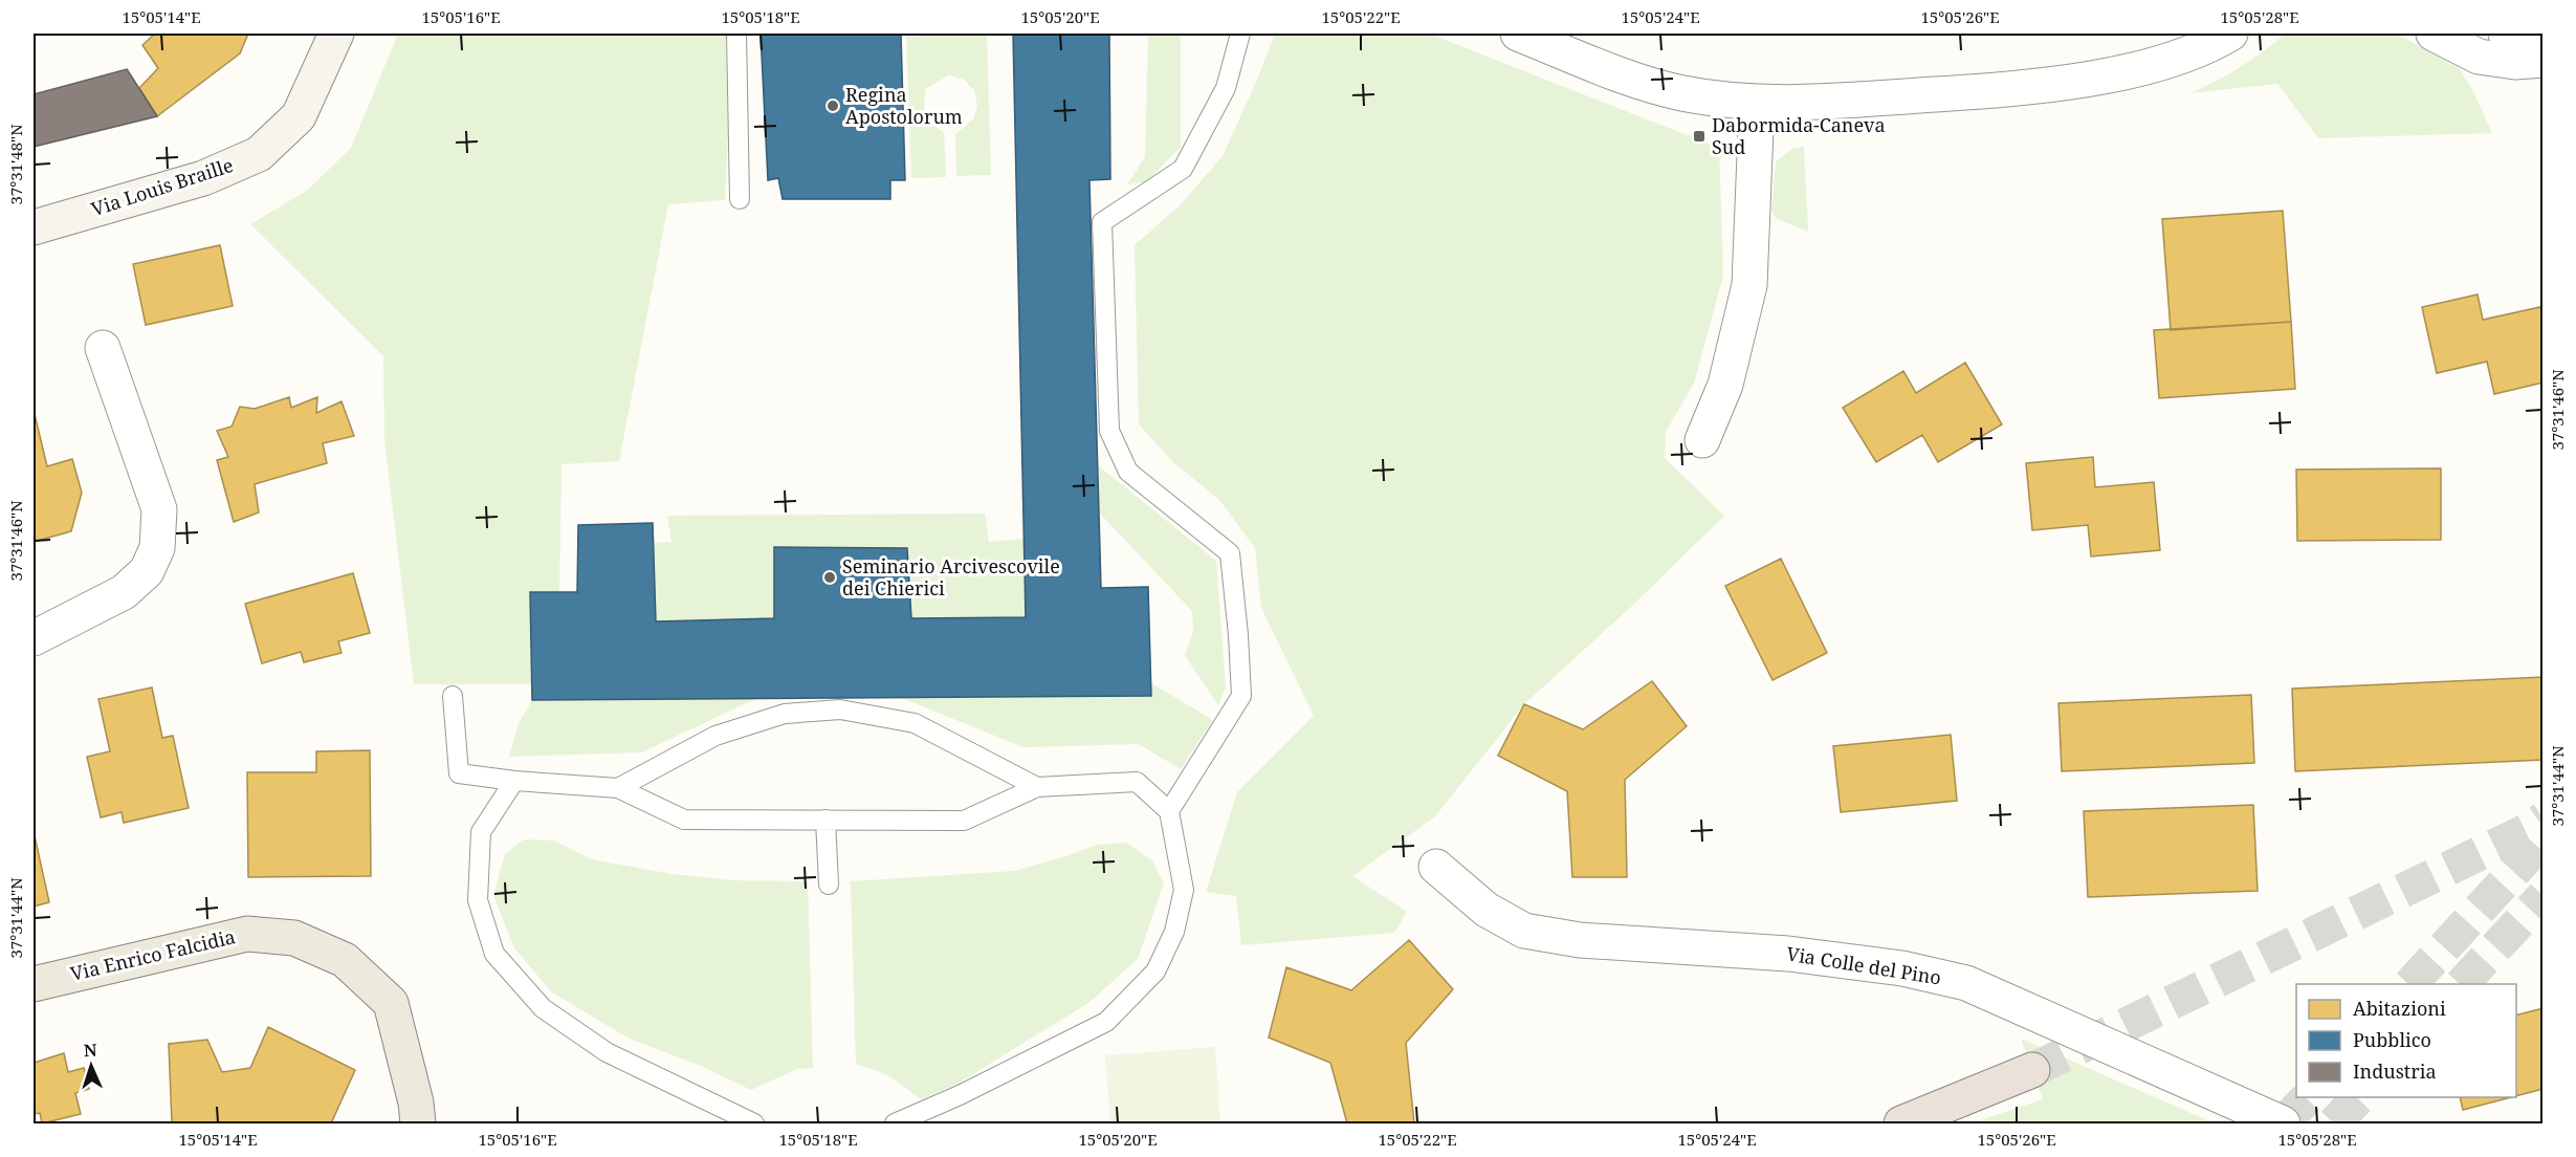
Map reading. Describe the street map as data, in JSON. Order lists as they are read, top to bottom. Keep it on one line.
{"streets":{"main road":["Via Louis Braille","Via Enrico Falcidia"],"street":["Via Colle del Pino"]},"places":{"other":["Regina Apostolorum","Seminario Arcivescovile dei Chierici"],"transit":["Dabormida-Caneva Sud"]},"legend":["Abitazioni","Pubblico","Industria"],"north":"top","coordinates":["15°05'14\"E","15°05'16\"E","15°05'18\"E","15°05'20\"E","15°05'22\"E","15°05'24\"E","15°05'26\"E","15°05'28\"E","37°31'48\"N","37°31'46\"N","37°31'44\"N"]}
